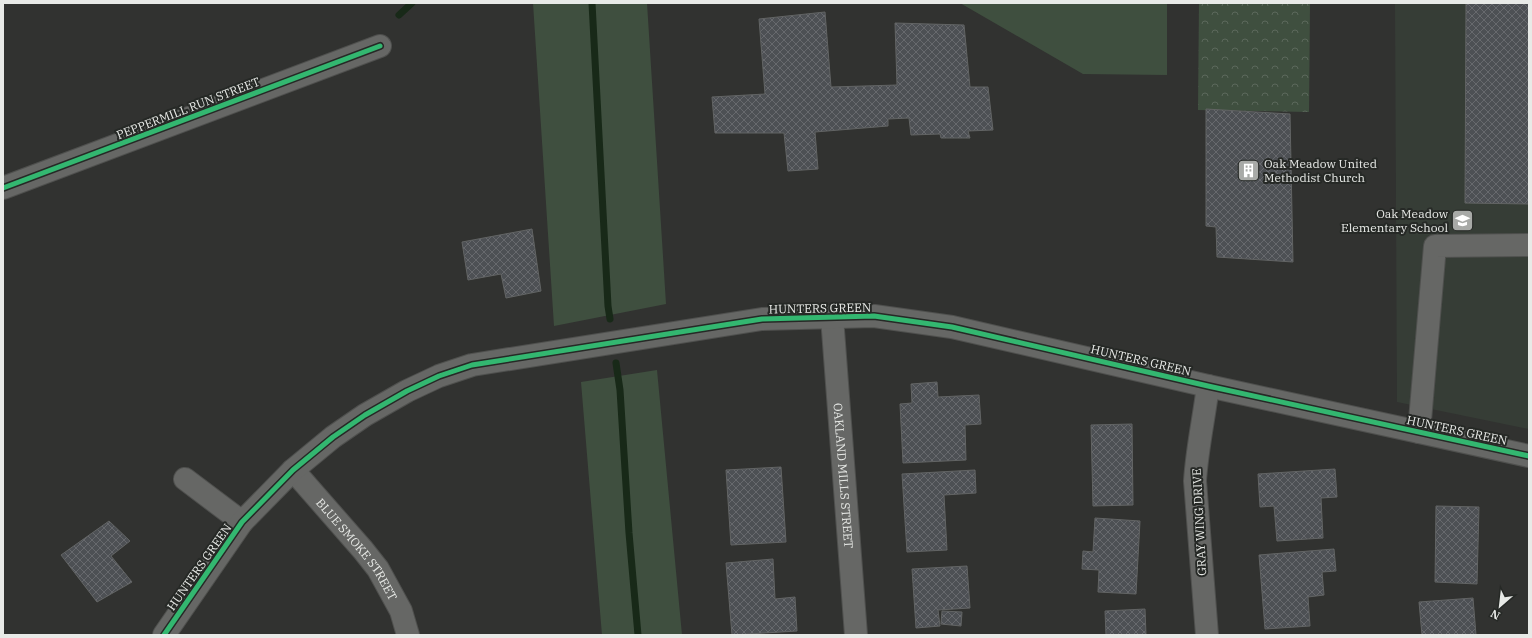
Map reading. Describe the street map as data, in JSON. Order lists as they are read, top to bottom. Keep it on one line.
{"streets":{"street":["PEPPERMILL RUN STREET","HUNTERS GREEN","OAKLAND MILLS STREET","GRAY WING DRIVE","BLUE SMOKE STREET"]},"crossings":[["HUNTERS GREEN","OAKLAND MILLS STREET"],["HUNTERS GREEN","GRAY WING DRIVE"],["HUNTERS GREEN","BLUE SMOKE STREET"]],"places":{"building":["Oak Meadow United Methodist Church"],"school or university":["Oak Meadow Elementary School"]},"north":"bottom left"}
